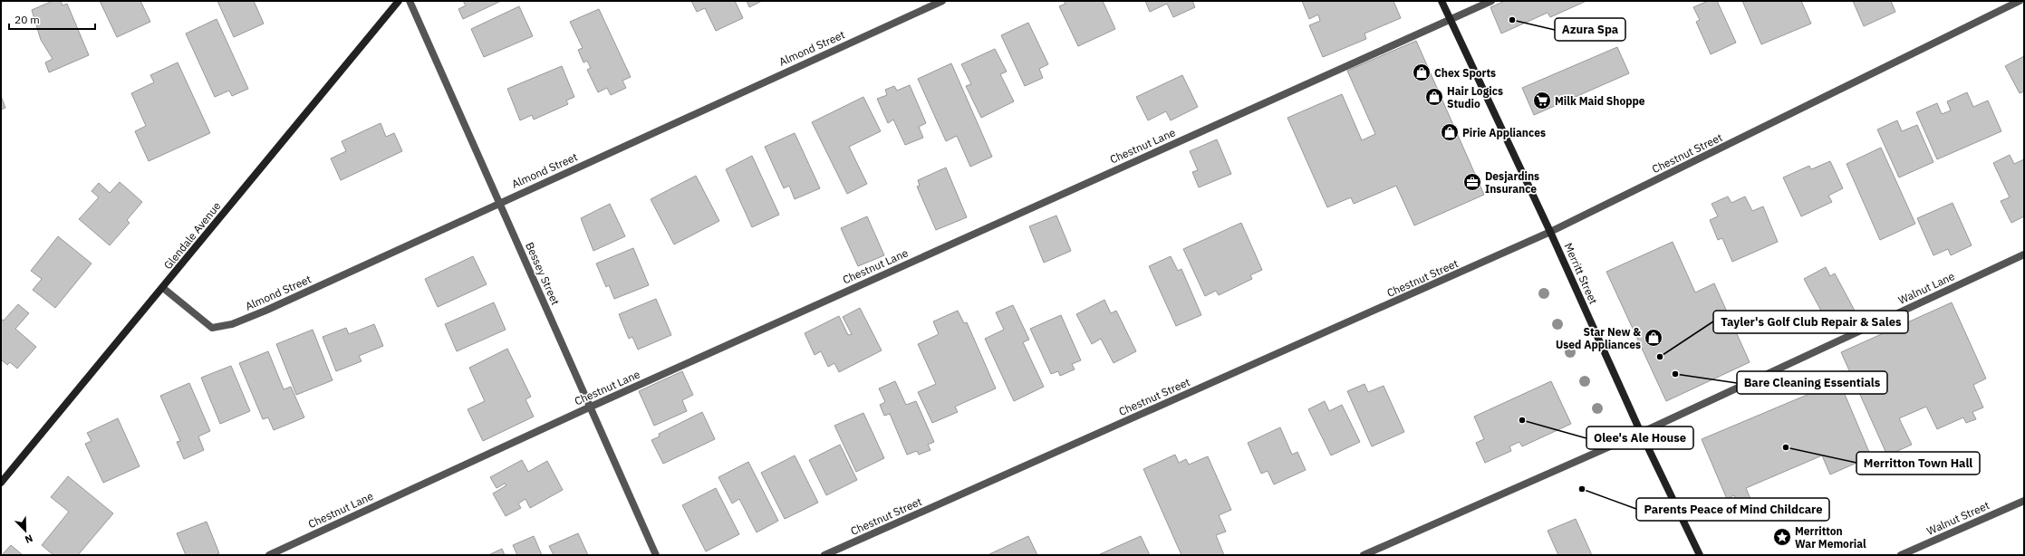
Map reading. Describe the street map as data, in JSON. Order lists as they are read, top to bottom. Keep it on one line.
{"streets":{"main road":["Glendale Avenue","Merritt Street"],"street":["Almond Street","Chestnut Lane","Chestnut Street","Bessey Street","Walnut Lane","Walnut Street"]},"crossings":[["Almond Street","Glendale Avenue"],["Almond Street","Bessey Street"],["Chestnut Lane","Bessey Street"],["Chestnut Lane","Merritt Street"],["Chestnut Street","Merritt Street"],["Merritt Street","Walnut Lane"]],"places":{"other":["Azura Spa","Tayler's Golf Club Repair & Sales","Bare Cleaning Essentials","Olee's Ale House","Merritton Town Hall","Parents Peace of Mind Childcare"],"shop":["Chex Sports","Hair Logics Studio","Pirie Appliances","Star New & Used Appliances"],"supermarket":["Milk Maid Shoppe"],"office":["Desjardins Insurance"],"place":["Merritton War Memorial"]},"scale_bar":"20 m","north":"bottom right"}
